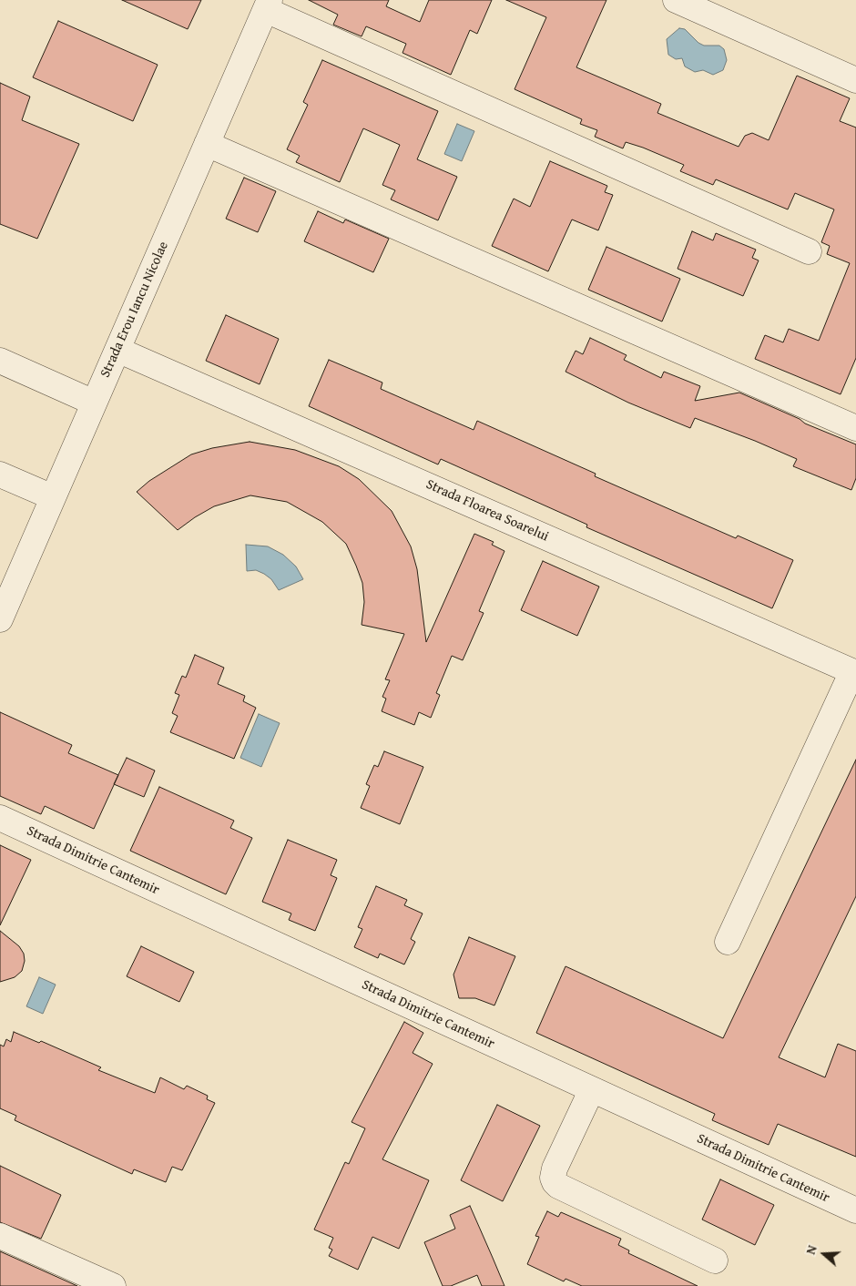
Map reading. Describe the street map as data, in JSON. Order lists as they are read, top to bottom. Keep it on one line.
{"streets":{"street":["Strada Erou Iancu Nicolae","Strada Floarea Soarelui","Strada Dimitrie Cantemir"]},"crossings":[["Strada Erou Iancu Nicolae","Strada Floarea Soarelui"]],"north":"left"}
